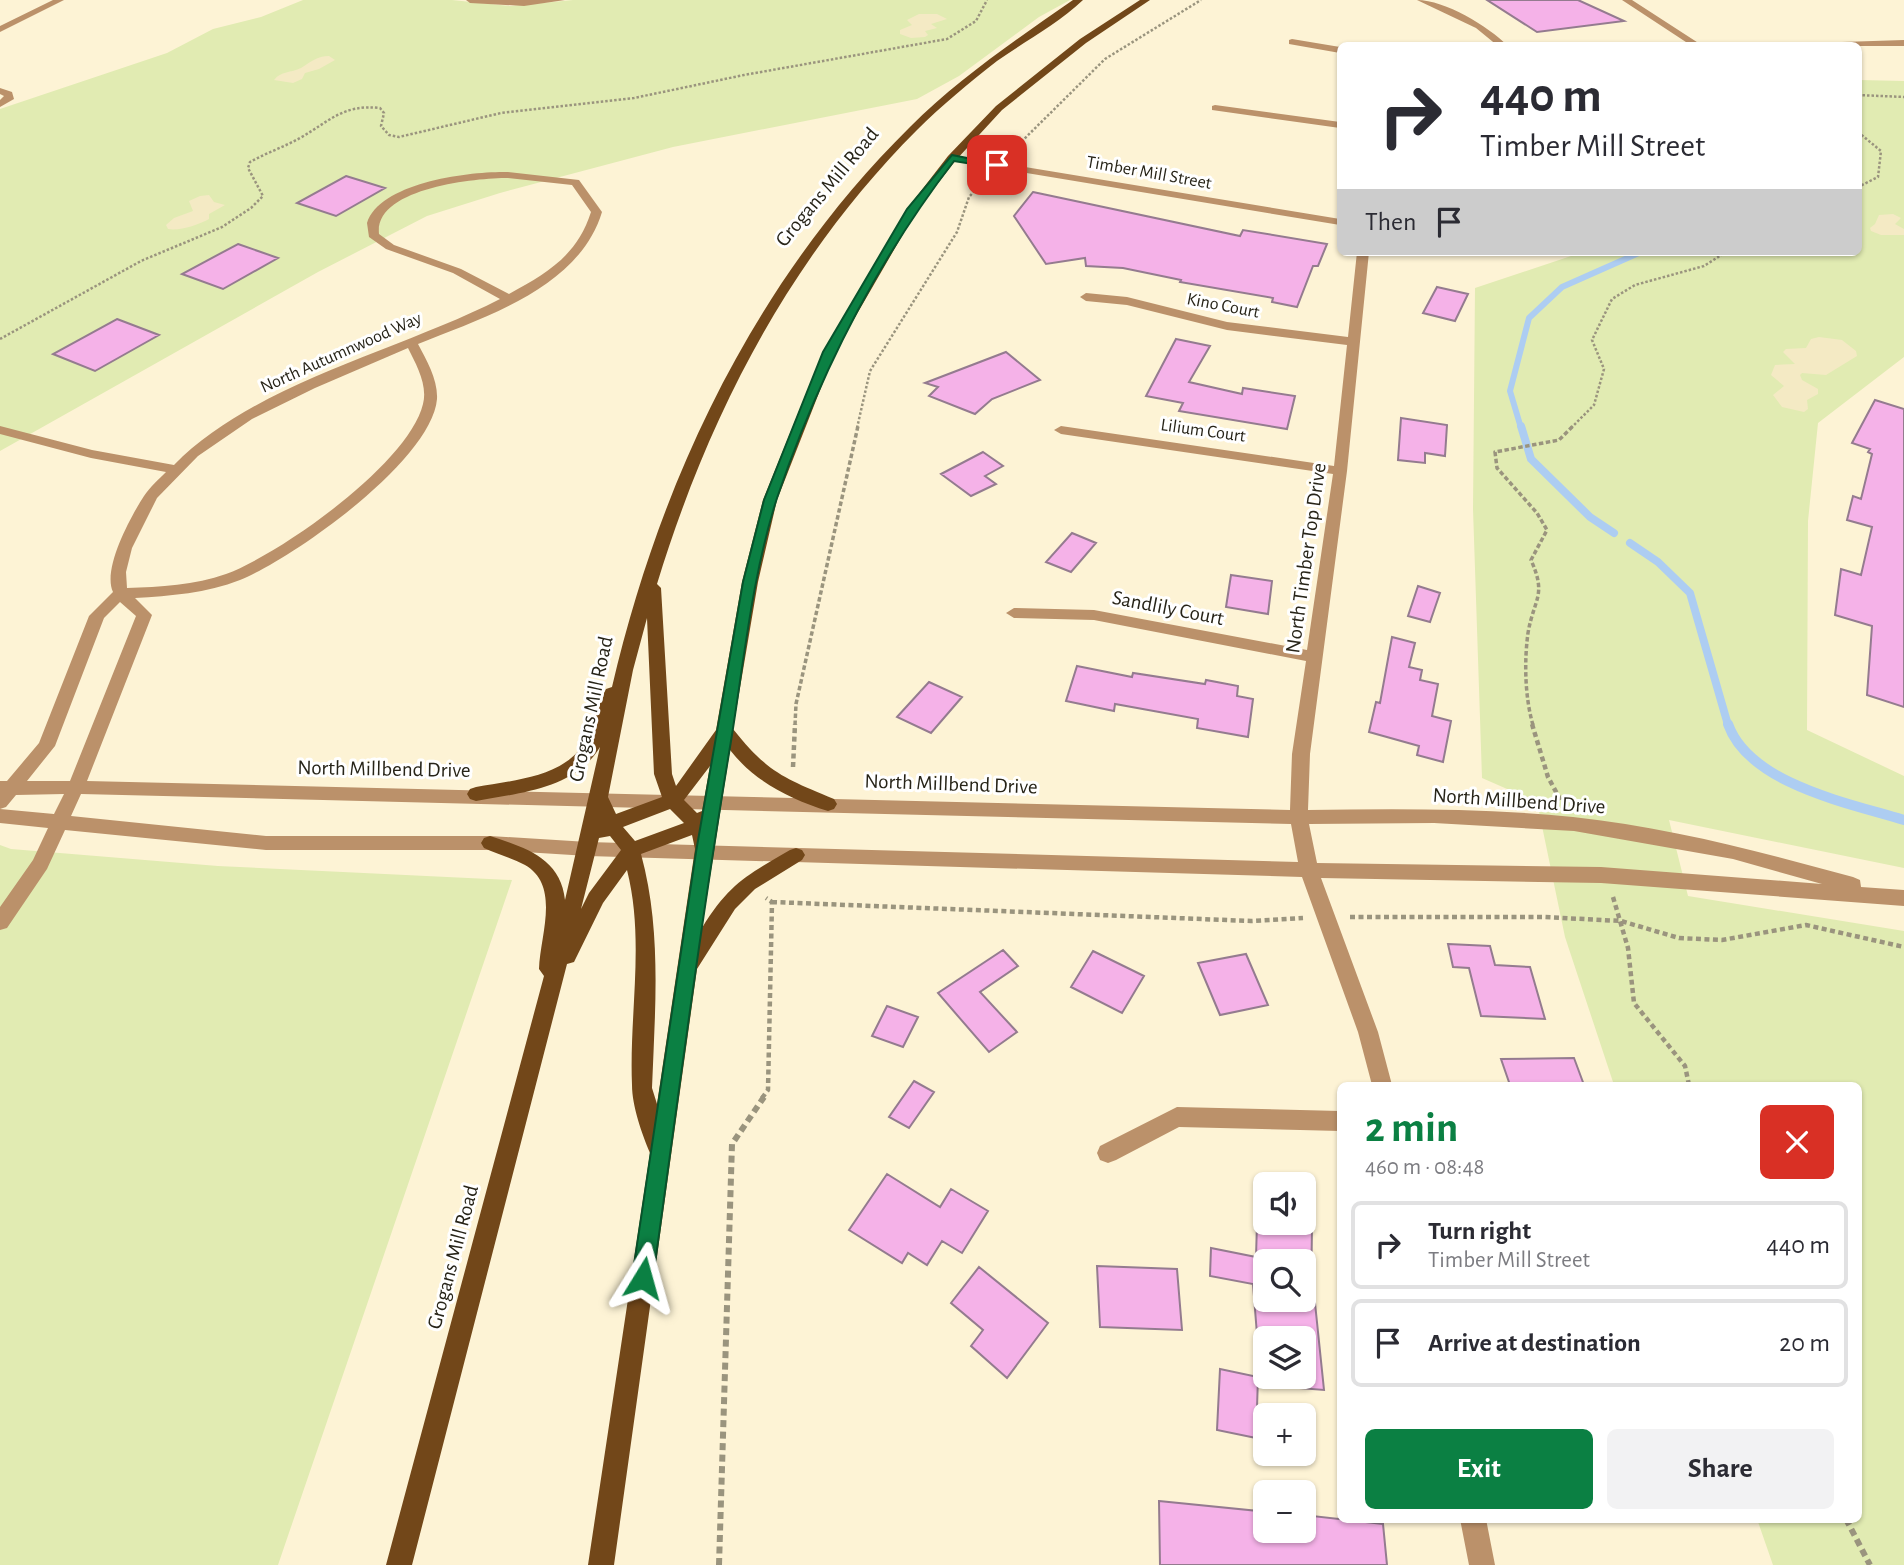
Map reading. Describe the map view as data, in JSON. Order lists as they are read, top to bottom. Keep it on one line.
{"streets":{"main road":["Grogans Mill Road"],"street":["Timber Mill Street","Kino Court","North Autumnwood Way","Lilium Court","North Timber Top Drive","Sandlily Court","North Millbend Drive"]},"crossings":[["Grogans Mill Road","North Millbend Drive"],["Kino Court","North Timber Top Drive"],["Lilium Court","North Timber Top Drive"],["North Timber Top Drive","Sandlily Court"],["North Timber Top Drive","North Millbend Drive"]],"page":{"turn":["440 m","Timber Mill Street"],"then":"Then","heading":["2 min","460 m · 08:48"],"map_buttons":["+","−"],"list":[{"name":"Turn right","note":"Timber Mill Street","value":"440 m"},{"name":"Arrive at destination","value":"20 m"}],"buttons":["Exit","Share"]}}
